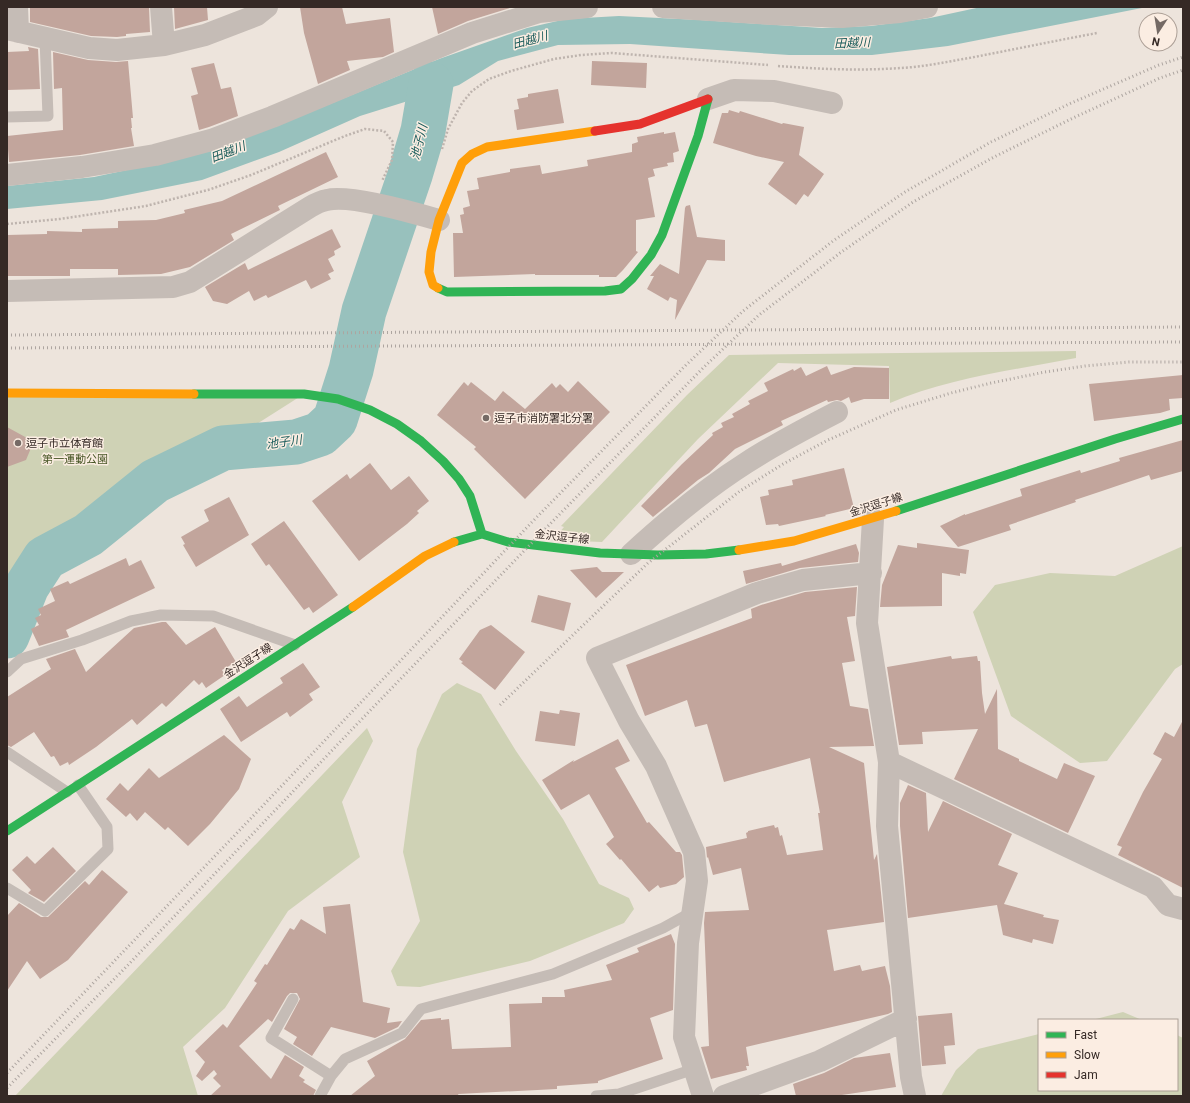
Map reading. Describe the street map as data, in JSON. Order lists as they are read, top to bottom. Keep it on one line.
{"streets":{"street":["金沢逗子線"]},"water":["田越川","池子川"],"parks":["第一運動公園"],"places":["逗子市消防署北分署","逗子市立体育館"],"legend":["Fast","Slow","Jam"],"north":"bottom"}
